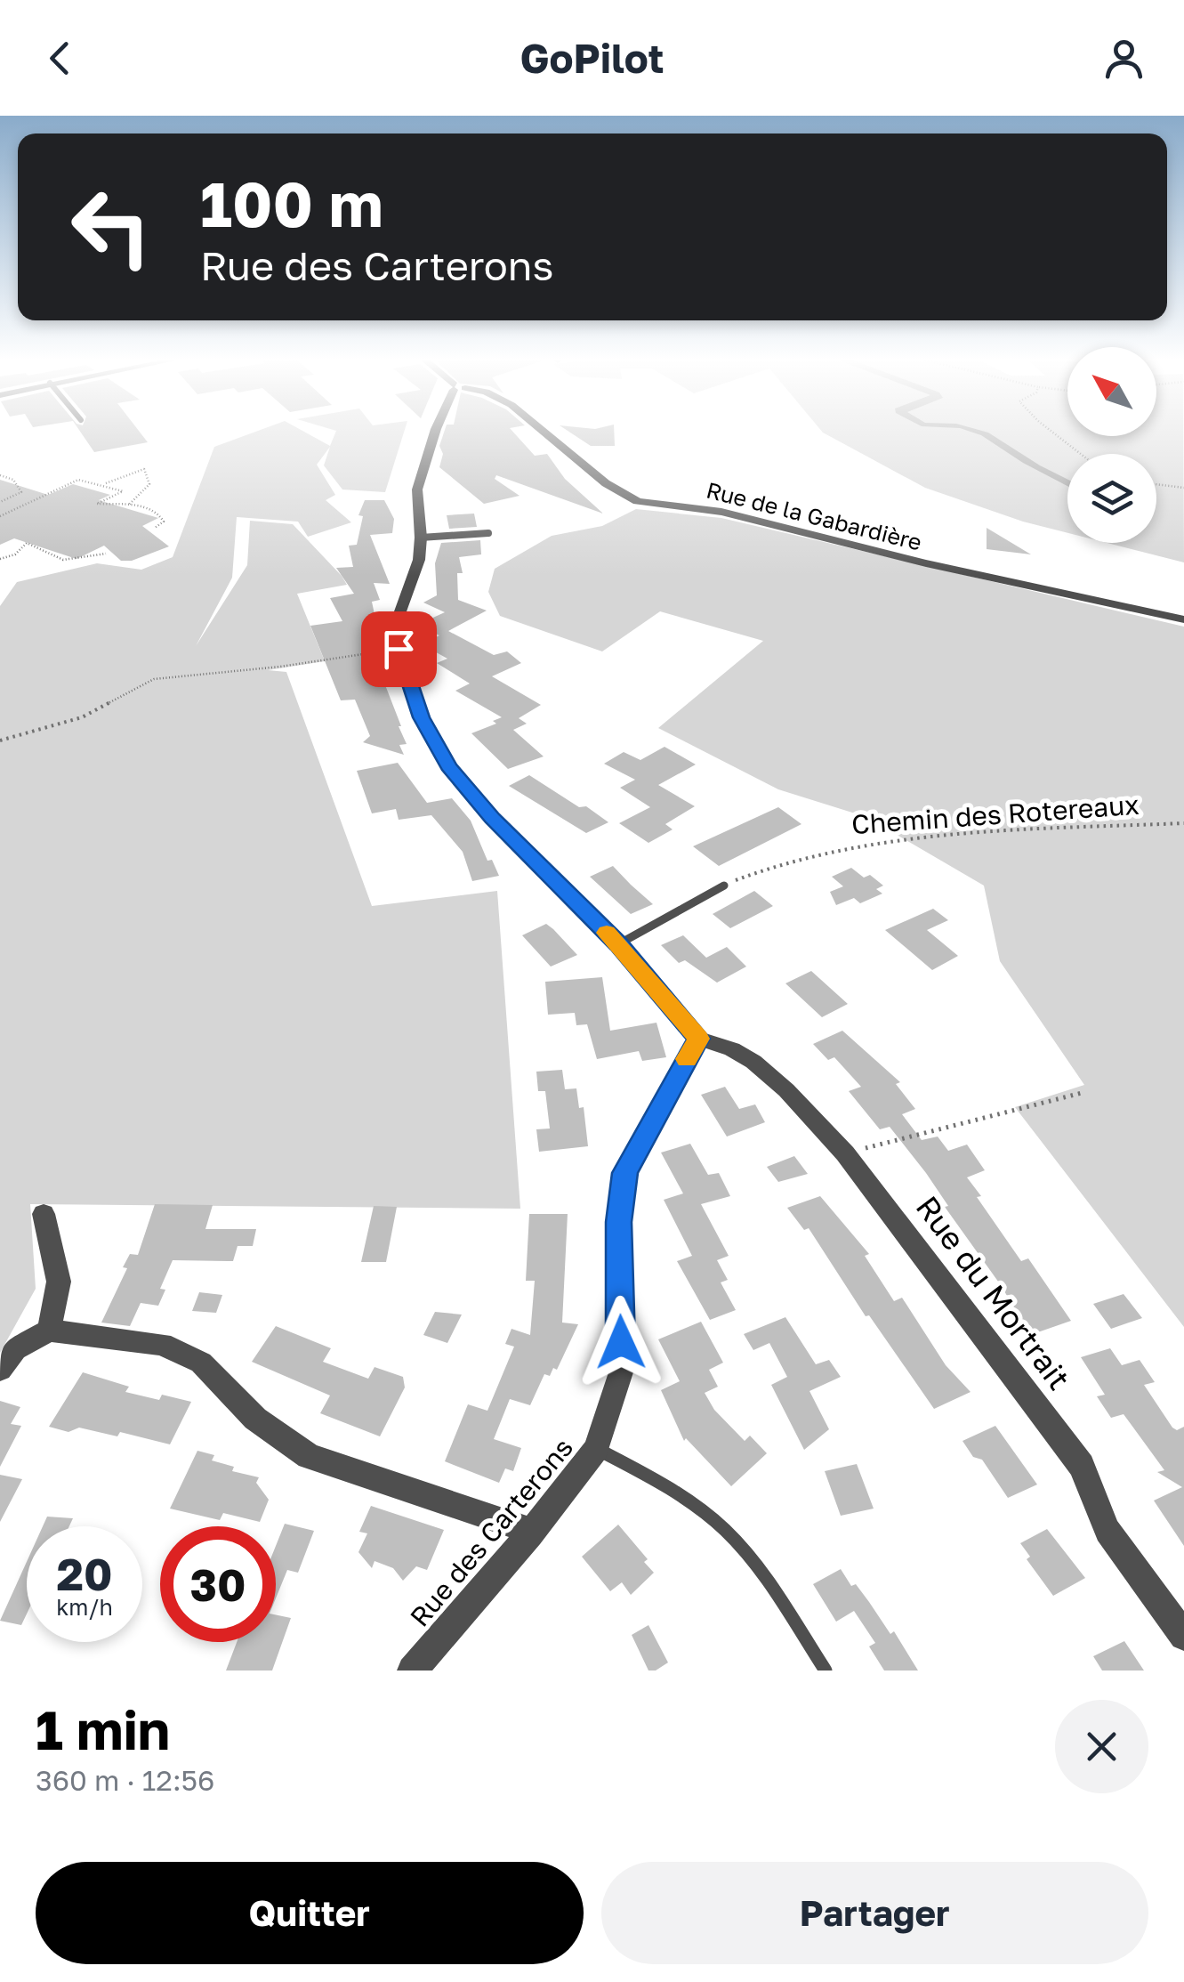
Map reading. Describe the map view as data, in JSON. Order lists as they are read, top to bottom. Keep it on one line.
{"streets":{"street":["Rue de la Gabardière","Rue du Mortrait","Rue des Carterons"],"path":["Chemin des Rotereaux"]},"crossings":[["Rue du Mortrait","Rue des Carterons"]],"north":"top left","page":{"header":"GoPilot","turn":["100 m","Rue des Carterons"],"speed":"20 km/h","limit":"30","heading":["1 min","360 m · 12:56"],"buttons":["Quitter","Partager"]}}
